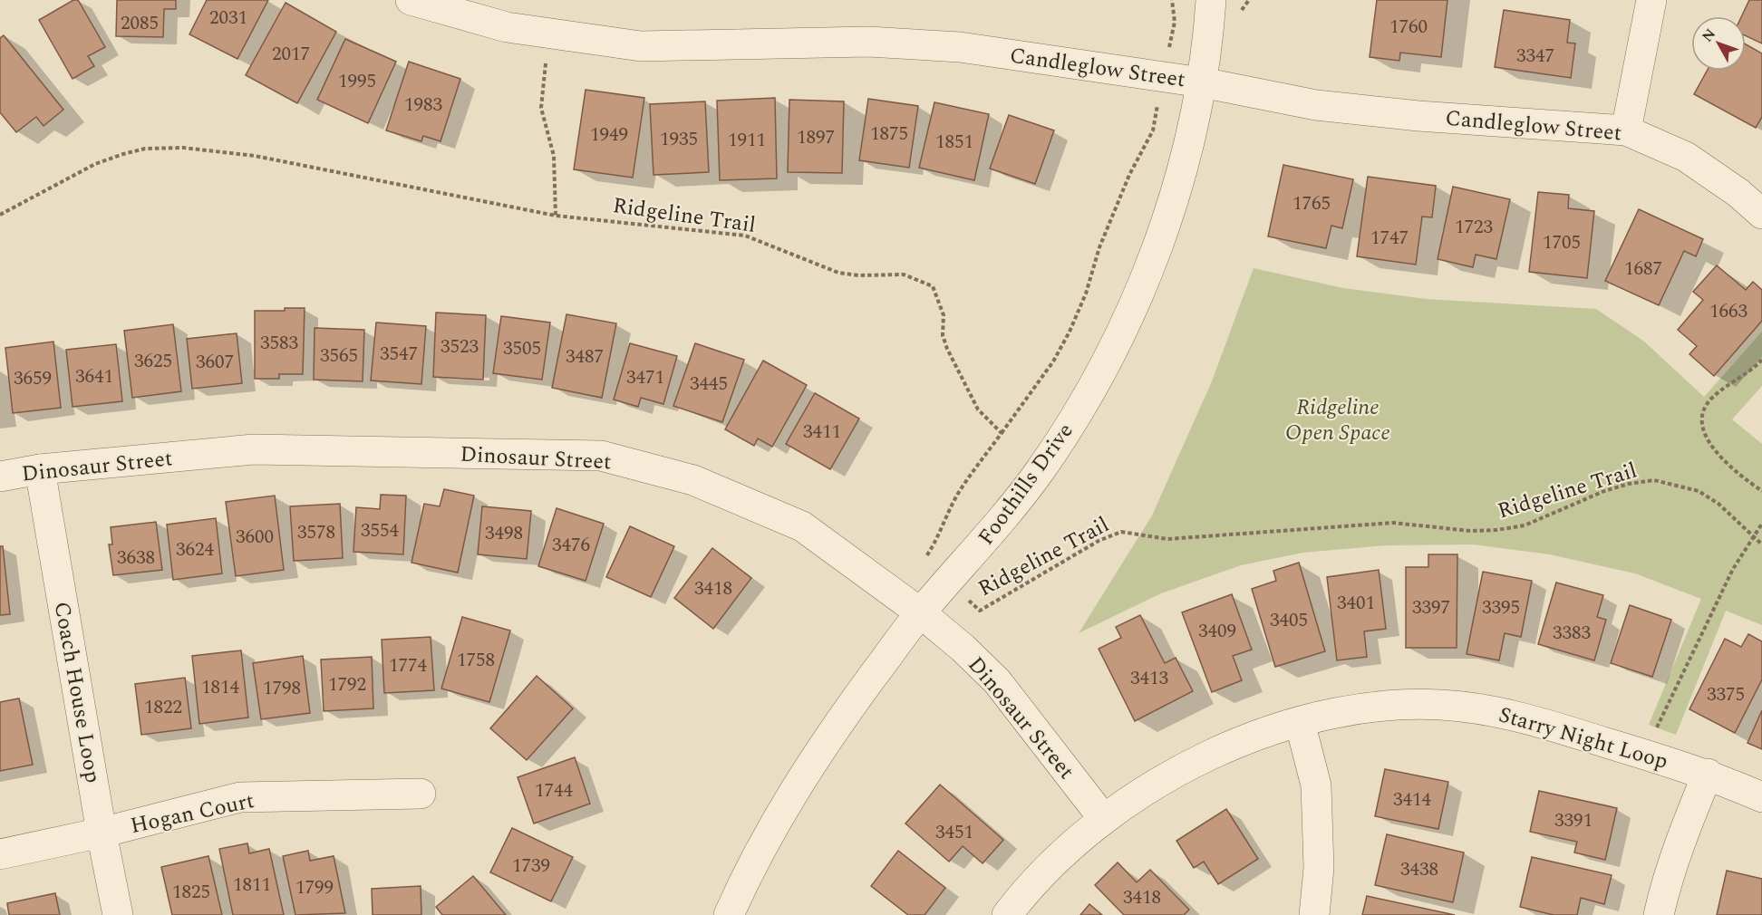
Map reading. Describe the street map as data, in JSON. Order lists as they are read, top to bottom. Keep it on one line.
{"streets":{"street":["Candleglow Street","Dinosaur Street","Foothills Drive","Coach House Loop","Starry Night Loop","Hogan Court"],"path":["Ridgeline Trail"]},"crossings":[["Candleglow Street","Foothills Drive"],["Ridgeline Trail","Foothills Drive"],["Dinosaur Street","Foothills Drive"],["Dinosaur Street","Coach House Loop"],["Dinosaur Street","Starry Night Loop"],["Coach House Loop","Hogan Court"]],"parks":["Ridgeline Open Space"],"house_numbers":["2031","2085","1760","2017","3347","1995","1983","1875","1949","1897","1935","1911","1851","1765","1723","1747","1705","1687","1663","3583","3523","3505","3547","3565","3487","3625","3607","3641","3471","3659","3445","3411","3554","3578","3498","3600","3476","3624","3638","3418","3401","3397","3395","3405","3409","3383","1758","1774","3413","1792","1814","1798","3375","1822","1744","3414","3391","3451","1739","3438","1811","1799","1825","3418"],"north":"top left"}
